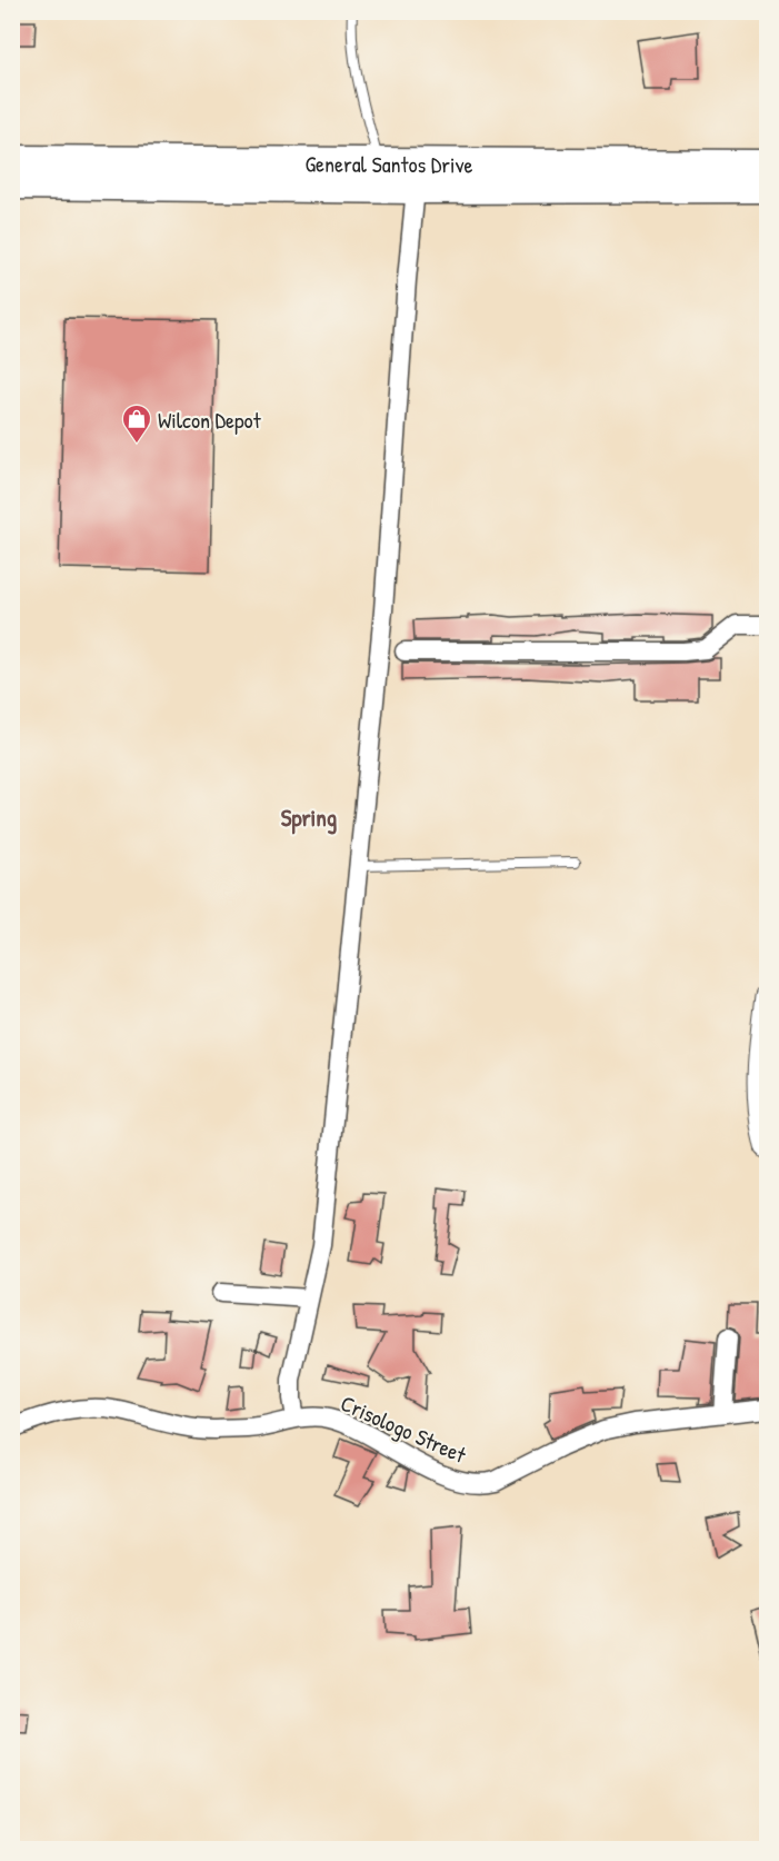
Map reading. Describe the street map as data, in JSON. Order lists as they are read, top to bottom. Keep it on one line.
{"streets":{"highway":["General Santos Drive"],"street":["Crisologo Street"]},"districts":["Spring"],"places":{"shop":["Wilcon Depot"]}}
